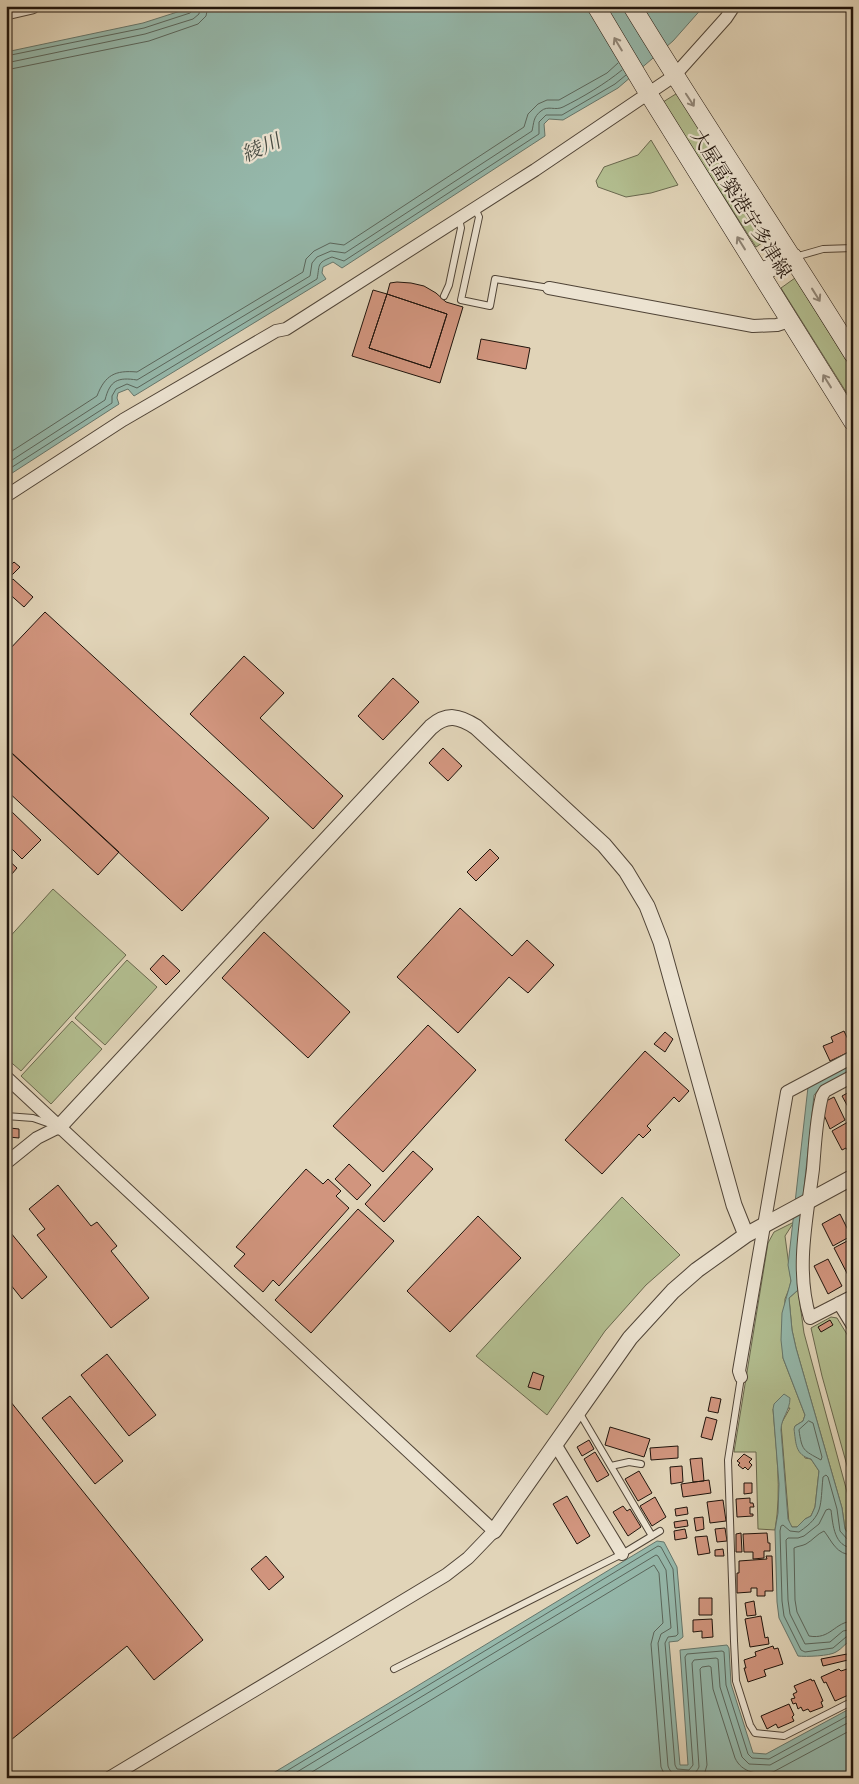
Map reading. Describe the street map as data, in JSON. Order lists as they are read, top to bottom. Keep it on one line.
{"streets":{"main road":["大屋冨築港宇多津線"]},"water":["綾川"]}
